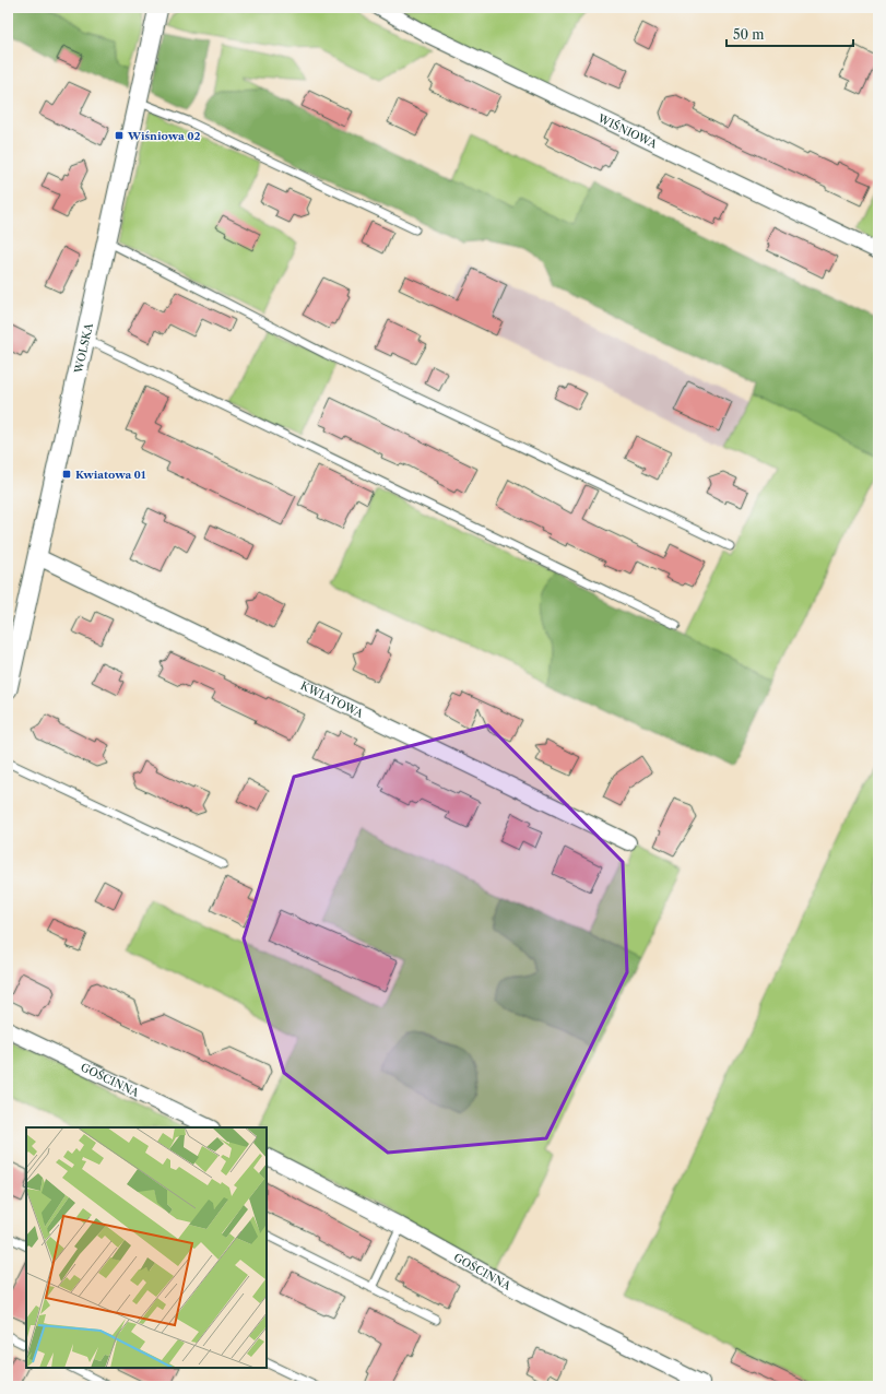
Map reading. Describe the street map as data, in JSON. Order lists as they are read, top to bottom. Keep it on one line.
{"streets":{"street":["WIŚNIOWA","WOLSKA","KWIATOWA","GOŚCINNA"]},"crossings":[["WOLSKA","KWIATOWA"]],"places":{"transit":["Wiśniowa 02","Kwiatowa 01"]},"scale_bar":"50 m"}
